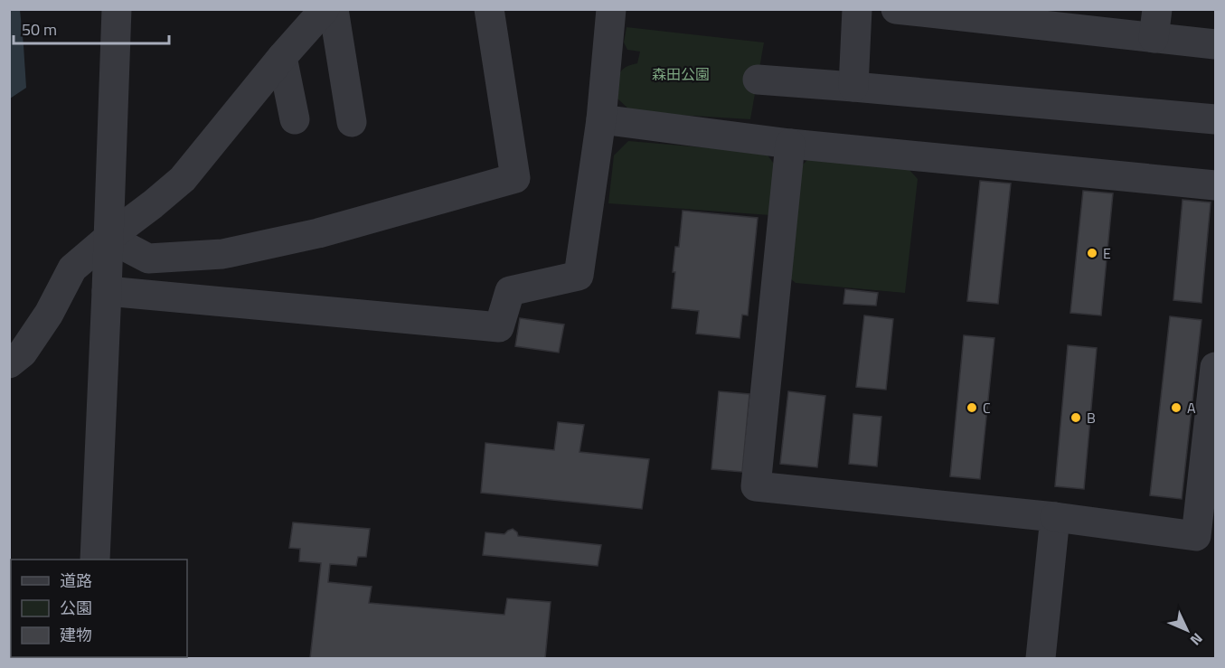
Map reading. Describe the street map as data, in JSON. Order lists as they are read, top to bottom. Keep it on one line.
{"parks":["森田公園"],"places":["E","C","A","B"],"legend":["道路","公園","建物"],"scale_bar":"50 m","north":"bottom right"}
